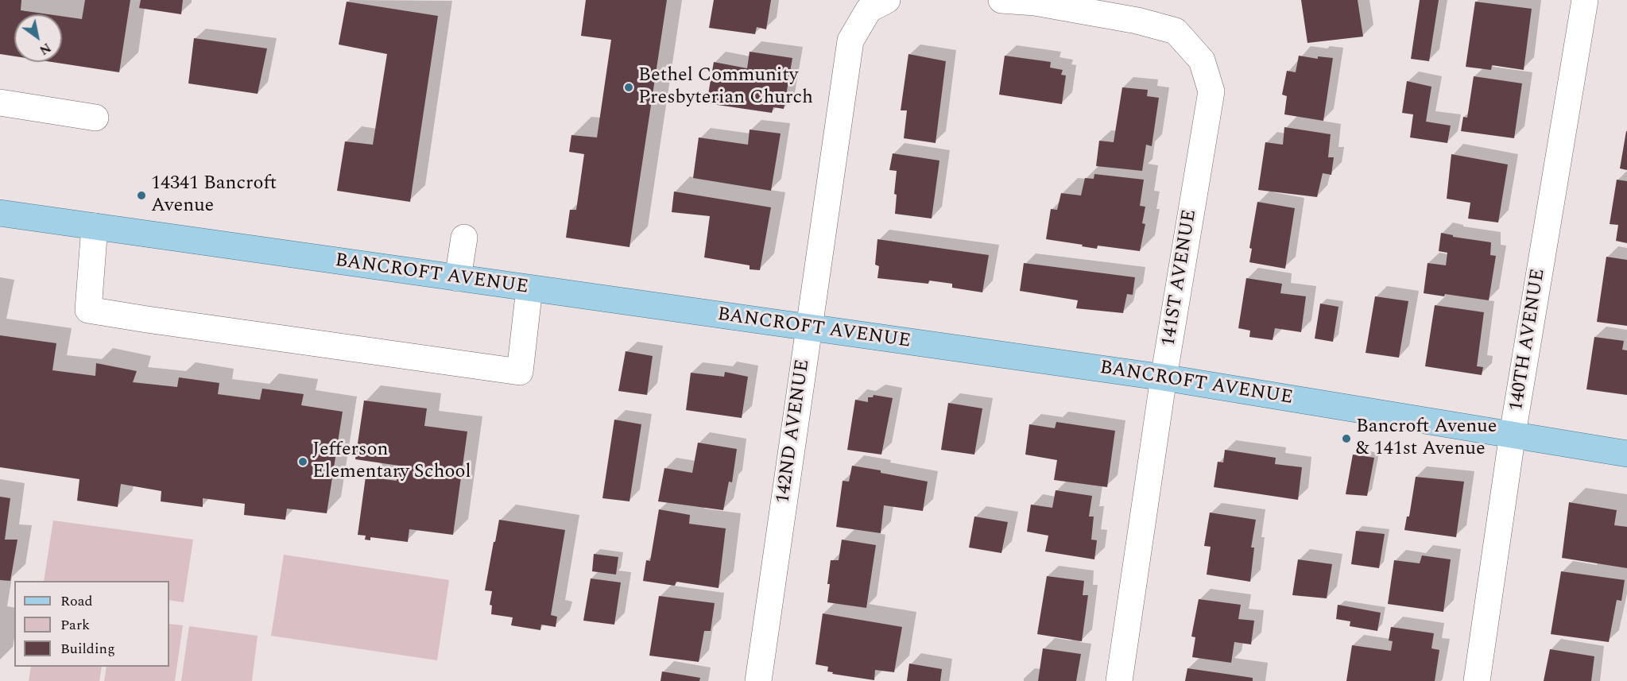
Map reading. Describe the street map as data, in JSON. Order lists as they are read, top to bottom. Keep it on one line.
{"streets":{"main road":["BANCROFT AVENUE"],"street":["141ST AVENUE","140TH AVENUE","142ND AVENUE"]},"crossings":[["BANCROFT AVENUE","141ST AVENUE"],["BANCROFT AVENUE","140TH AVENUE"],["BANCROFT AVENUE","142ND AVENUE"]],"places":["Bethel Community Presbyterian Church","14341 Bancroft Avenue","Bancroft Avenue & 141st Avenue","Jefferson Elementary School"],"legend":["Road","Park","Building"],"north":"bottom right"}
